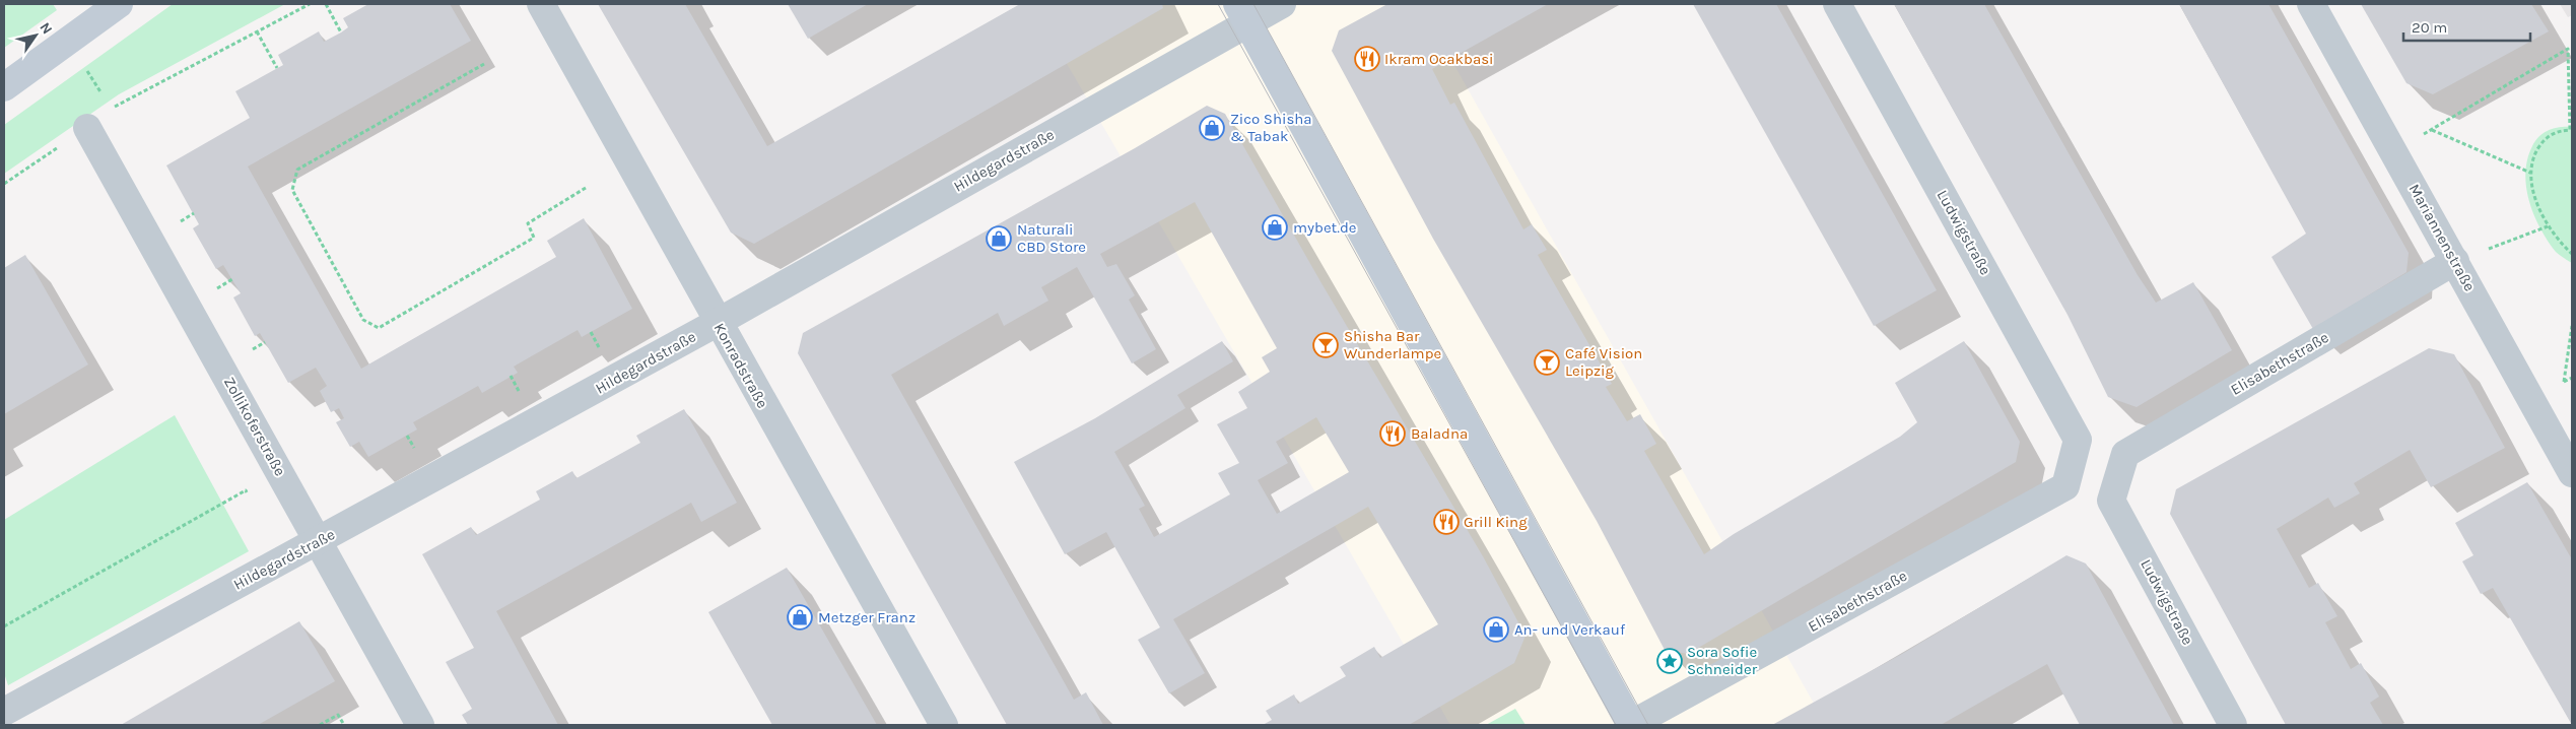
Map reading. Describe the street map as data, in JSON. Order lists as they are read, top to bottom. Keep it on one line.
{"streets":{"street":["Hildegardstraße","Ludwigstraße","Mariannenstraße","Elisabethstraße","Konradstraße","Zollikoferstraße"]},"crossings":[["Hildegardstraße","Konradstraße"],["Hildegardstraße","Zollikoferstraße"],["Ludwigstraße","Elisabethstraße"],["Mariannenstraße","Elisabethstraße"]],"places":{"restaurant":["Ikram Ocakbasi","Baladna","Grill King"],"shop":["Zico Shisha & Tabak","mybet.de","Naturali CBD Store","Metzger Franz","An- und Verkauf"],"bar":["Shisha Bar Wunderlampe","Café Vision Leipzig"],"place":["Sora Sofie Schneider"]},"scale_bar":"20 m","north":"top right"}
